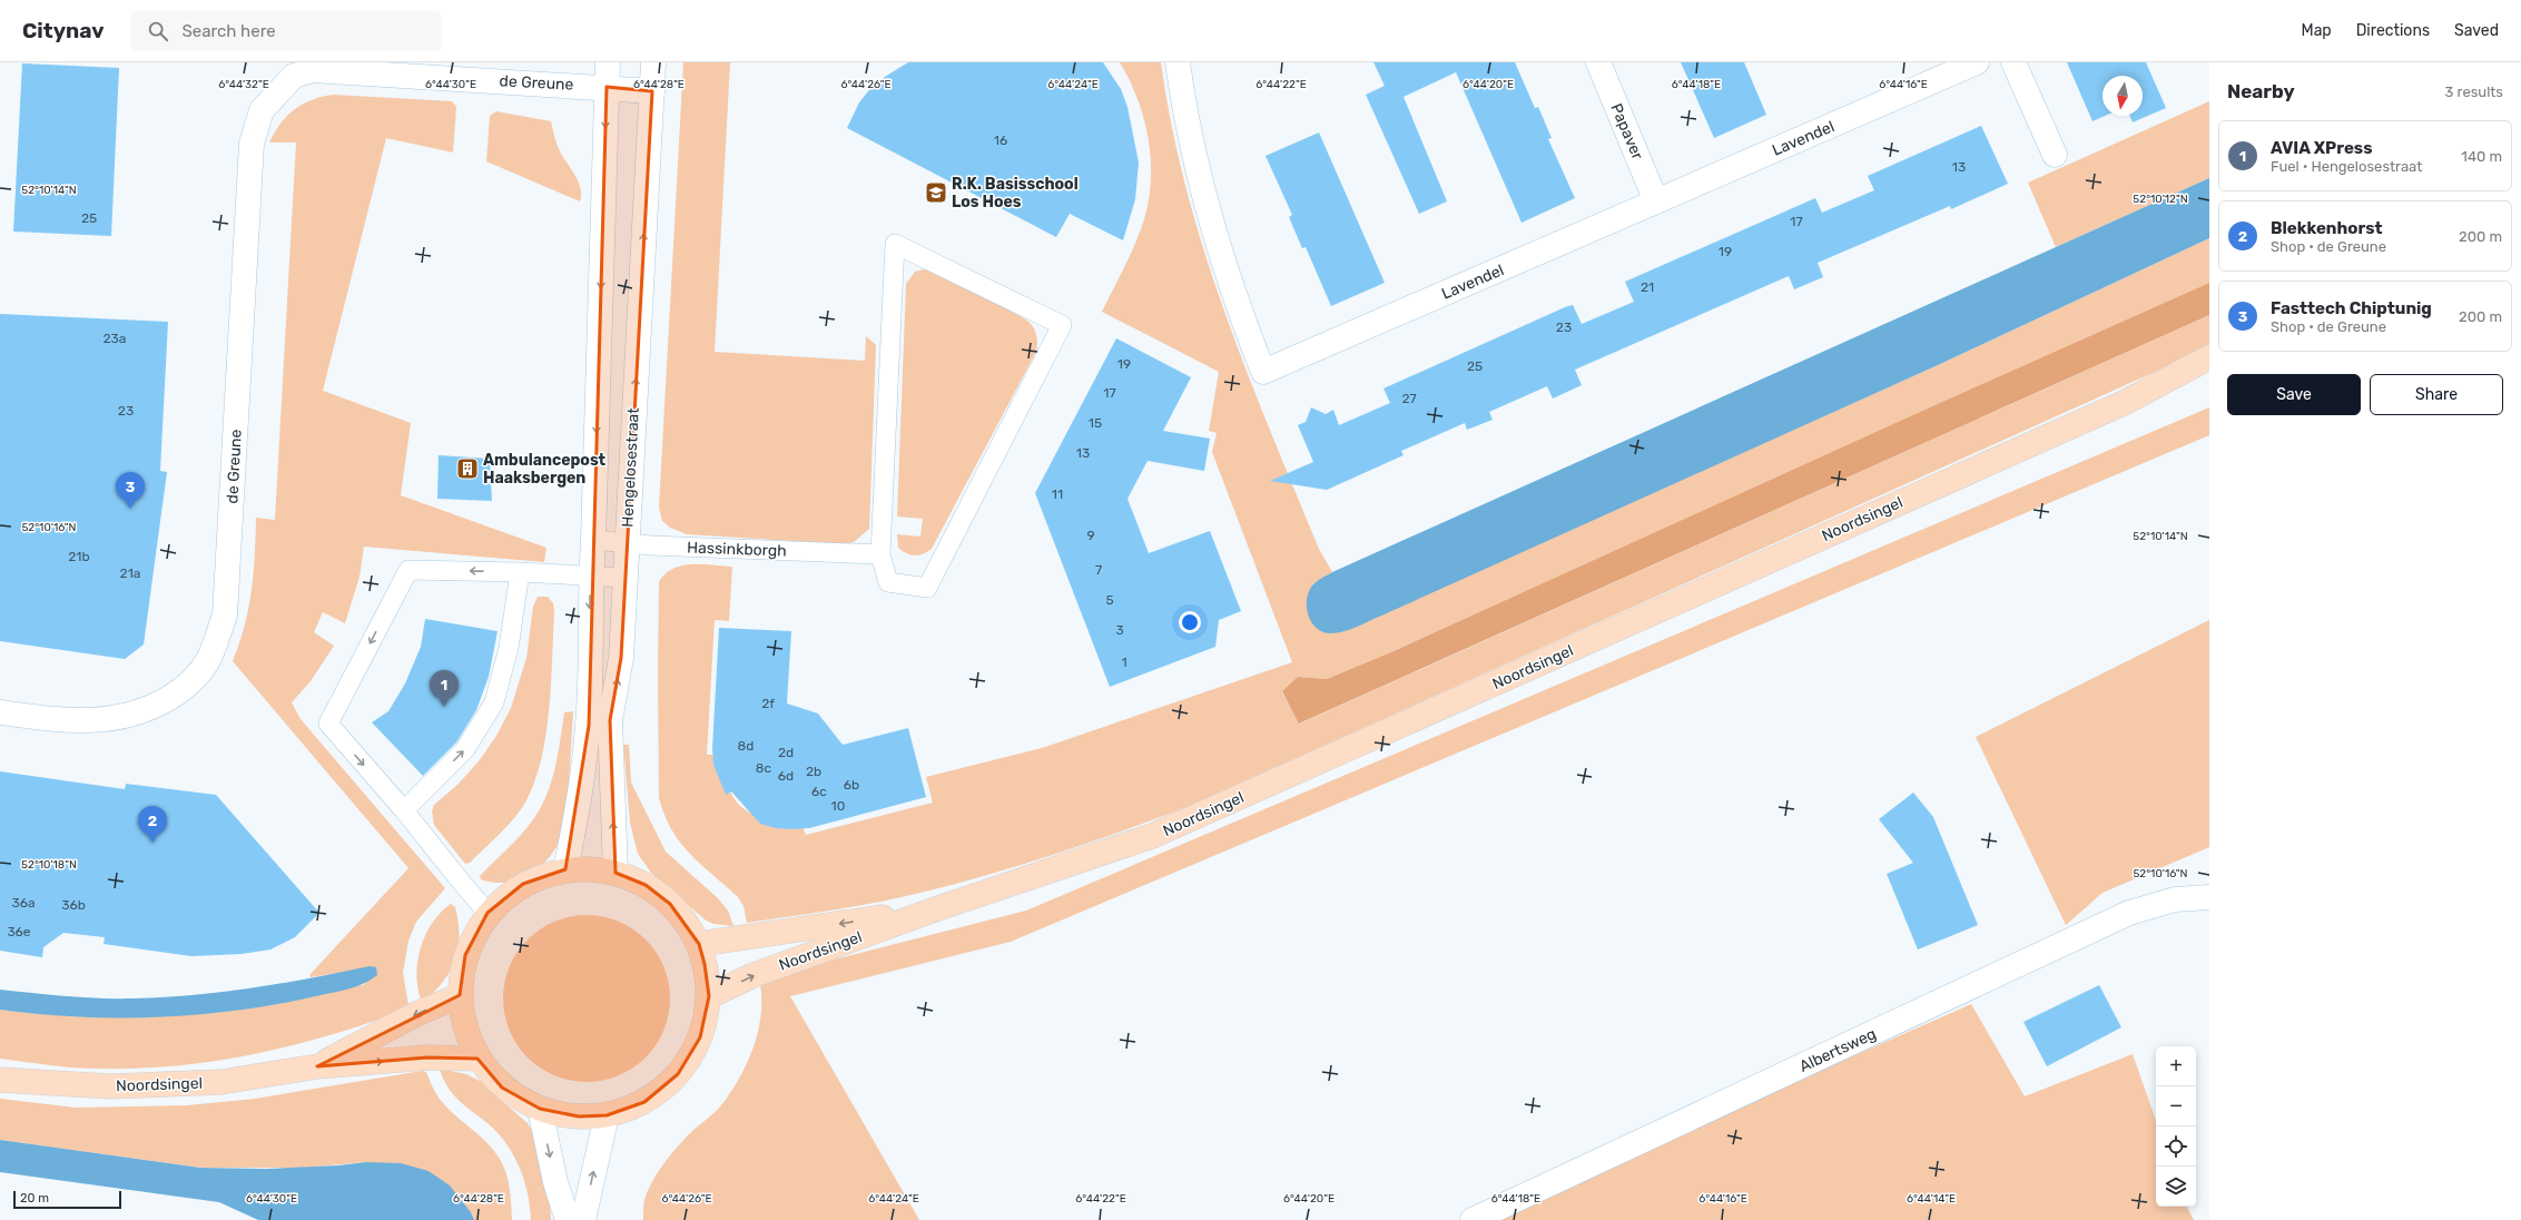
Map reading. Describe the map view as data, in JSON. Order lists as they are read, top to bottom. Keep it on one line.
{"streets":{"main road":["Noordsingel"],"street":["de Greune","Papaver","Lavendel","Hengelosestraat","Albertsweg"],"lane":["Hassinkborgh"]},"crossings":[["de Greune","Hengelosestraat"],["Papaver","Lavendel"],["Hengelosestraat","Hassinkborgh"]],"places":{"school or university":["R.K. Basisschool Los Hoes"],"building":["Ambulancepost Haaksbergen"]},"house_numbers":["16","13","25","17","19","21","23","23a","19","25","17","27","23","15","13","11","9","21b","7","21a","5","3","1","2f","8d","2d","8c","2b","6d","6b","6c","10","36a","36b","36e"],"scale_bar":"20 m","north":"bottom","page":{"header":"Citynav","search":"Search here","nav":["Map","Directions","Saved"],"heading":["Nearby","3 results"],"list":[{"mark":"1","name":"AVIA XPress","note":"Fuel · Hengelosestraat","value":"140 m"},{"mark":"2","name":"Blekkenhorst","note":"Shop · de Greune","value":"200 m"},{"mark":"3","name":"Fasttech Chiptunig","note":"Shop · de Greune","value":"200 m"}],"buttons":["Save","Share"],"pins":["3","1","2"],"map_buttons":["+","−"],"scale":"20 m"},"coordinates":["6°44'32\"E","6°44'30\"E","6°44'28\"E","6°44'26\"E","6°44'24\"E","6°44'22\"E","6°44'20\"E","6°44'18\"E","6°44'16\"E","52°10'14\"N","52°10'12\"N","52°10'16\"N","52°10'18\"N","6°44'14\"E"]}
